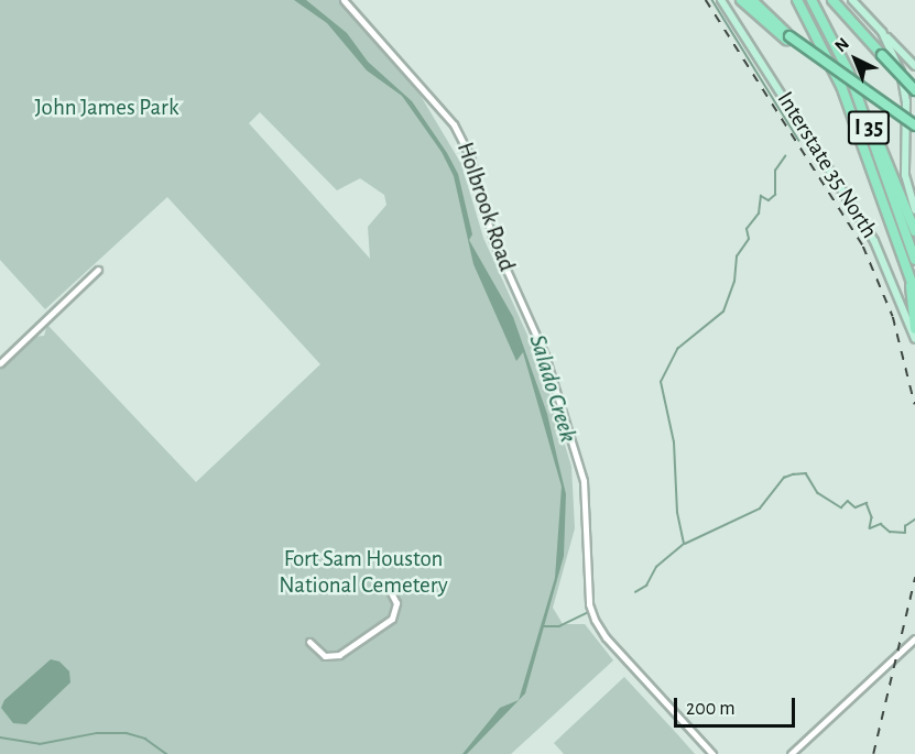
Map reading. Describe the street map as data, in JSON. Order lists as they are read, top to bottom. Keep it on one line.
{"streets":{"highway":["I 35"],"main road":["Interstate 35 North"],"street":["Holbrook Road"]},"water":["Salado Creek"],"parks":["John James Park","Fort Sam Houston National Cemetery"],"scale_bar":"200 m","north":"top left"}
